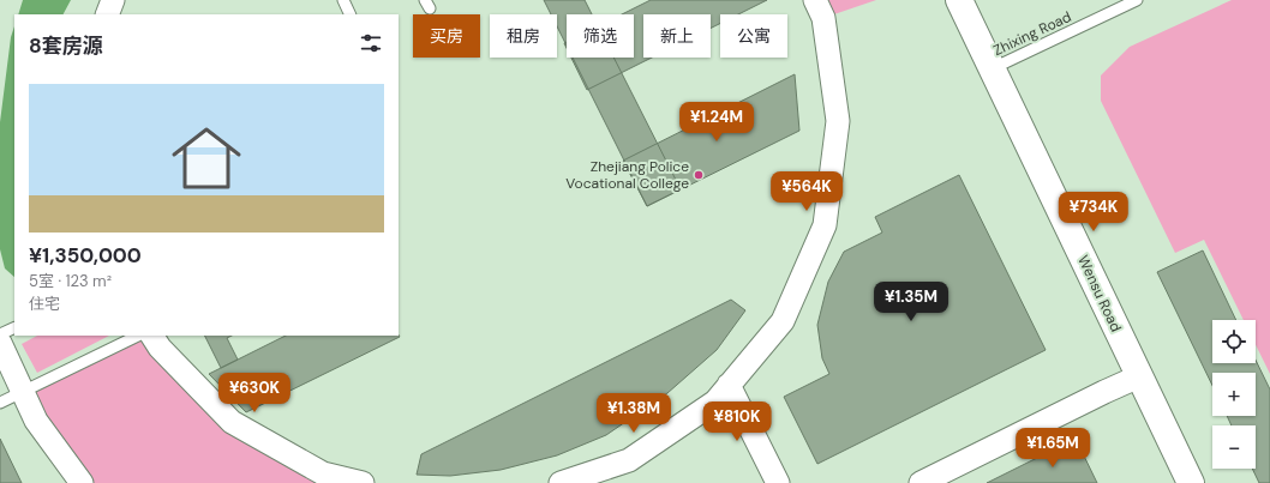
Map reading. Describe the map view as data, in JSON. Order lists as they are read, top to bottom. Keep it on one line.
{"streets":{"street":["Wensu Road"],"lane":["Zhixing Road"]},"crossings":[["Zhixing Road","Wensu Road"]],"places":["Zhejiang Police Vocational College"],"page":{"chip":["买房","租房","筛选","新上","公寓"],"heading":"8套房源","list":[{"name":"¥1,350,000","note":"5室 · 123 m² · 住宅"}],"price":["¥1.24M","¥564K","¥734K","¥1.35M","¥630K","¥1.38M","¥810K","¥1.65M"],"map_buttons":["+","−"]}}
